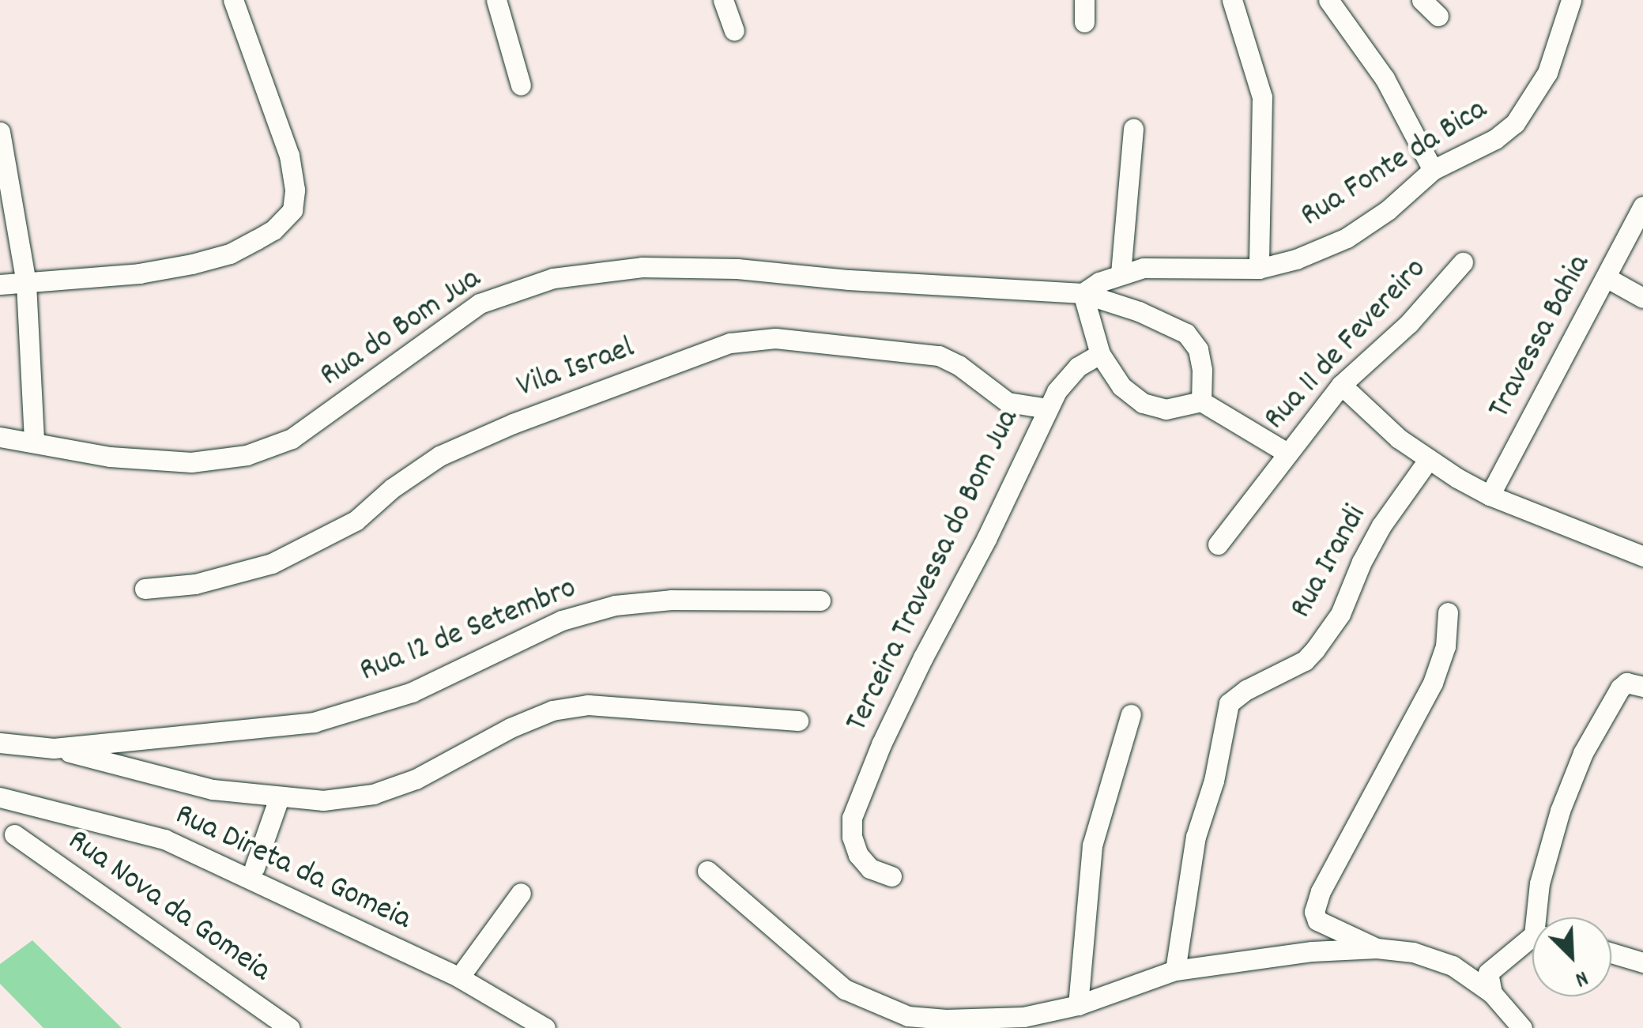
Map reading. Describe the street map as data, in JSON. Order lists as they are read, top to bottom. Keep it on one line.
{"streets":{"street":["Rua Fonte da Bica","Rua do Bom Jua","Travessa Bahia","Rua 11 de Fevereiro","Vila Israel","Rua Irandi","Terceira Travessa do Bom Jua","Rua 12 de Setembro","Rua Direta da Gomeia","Rua Nova da Gomeia"]},"crossings":[["Rua Fonte da Bica","Rua do Bom Jua"],["Vila Israel","Terceira Travessa do Bom Jua"],["Rua 12 de Setembro","Rua Direta da Gomeia"]],"north":"bottom right"}
